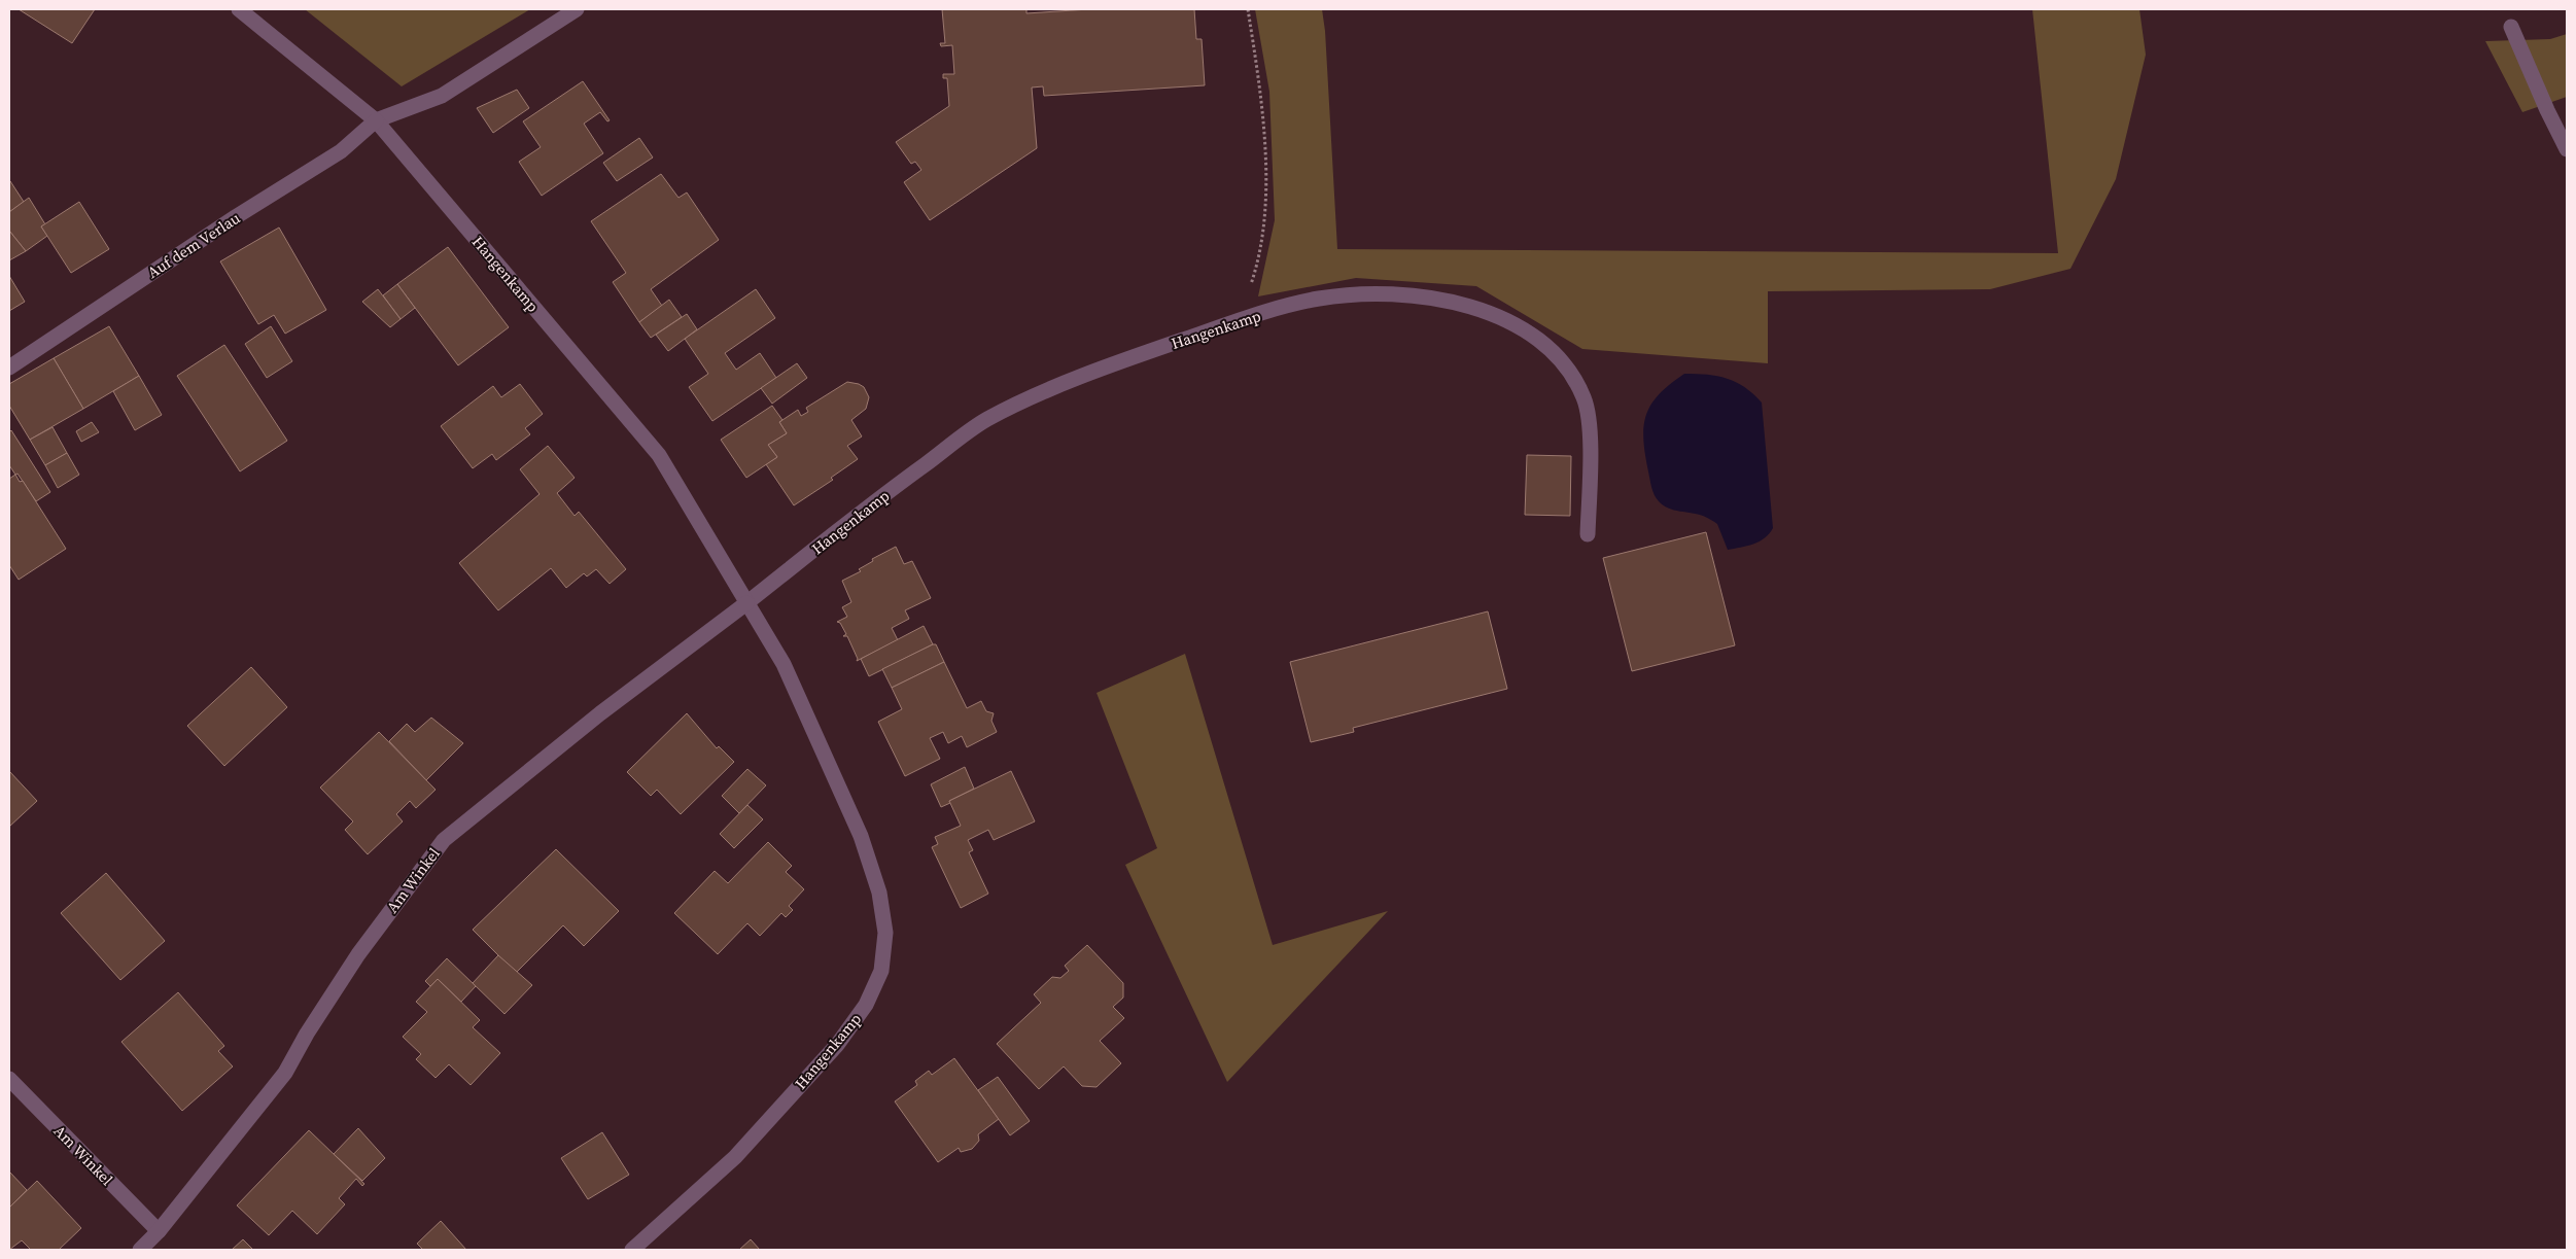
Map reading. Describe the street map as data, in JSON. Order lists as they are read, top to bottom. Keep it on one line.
{"streets":{"street":["Auf dem Verlau","Hangenkamp","Am Winkel"]},"crossings":[["Auf dem Verlau","Hangenkamp"],["Hangenkamp","Am Winkel"]]}
